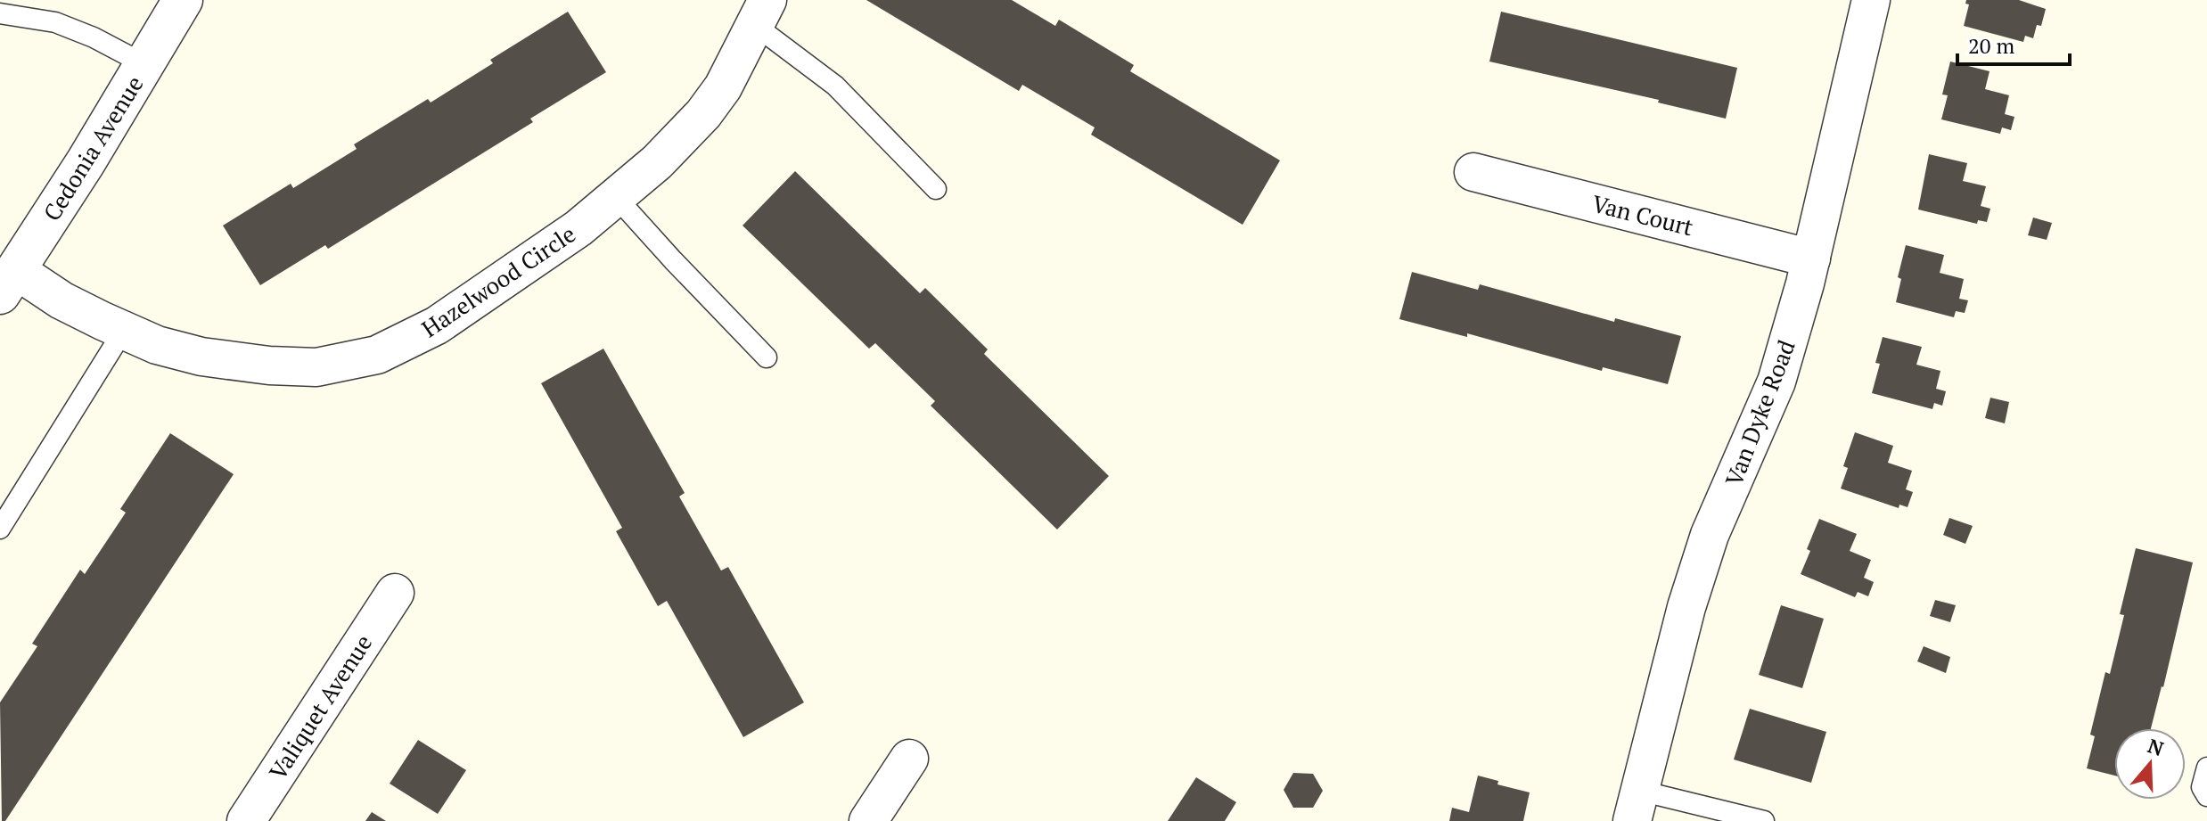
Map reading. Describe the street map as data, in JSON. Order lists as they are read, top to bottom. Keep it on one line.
{"streets":{"street":["Cedonia Avenue","Van Court","Hazelwood Circle","Van Dyke Road","Valiquet Avenue"]},"crossings":[["Cedonia Avenue","Hazelwood Circle"],["Van Court","Van Dyke Road"]],"scale_bar":"20 m","north":"top"}
